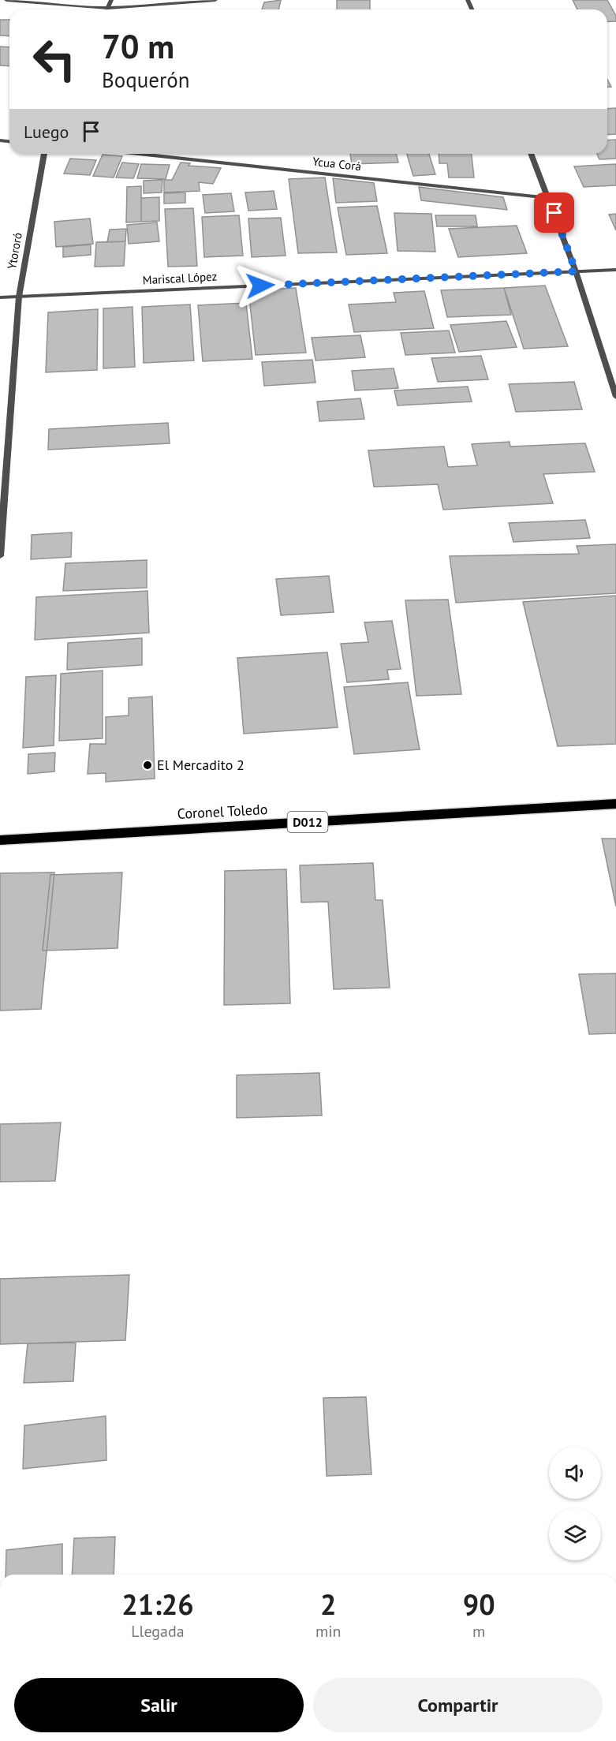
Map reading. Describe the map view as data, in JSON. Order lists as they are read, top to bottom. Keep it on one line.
{"streets":{"main road":["Coronel Toledo","D012"],"street":["Ycua Corá","Ytororó","Mariscal López"]},"crossings":[["Ytororó","Mariscal López"]],"places":["El Mercadito 2"],"page":{"turn":["70 m","Boquerón"],"then":"Luego","eta":["21:26","Llegada","2","min","90","m"],"buttons":["Salir","Compartir"]}}
